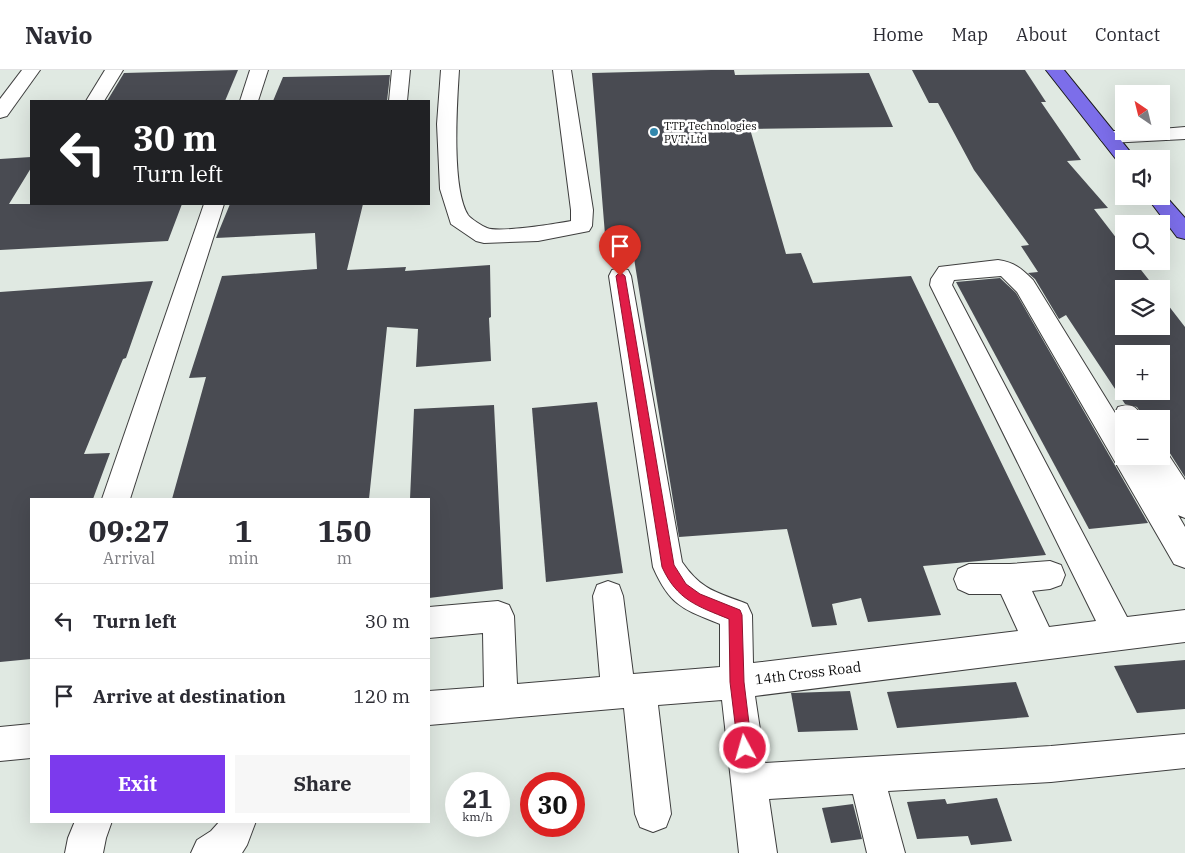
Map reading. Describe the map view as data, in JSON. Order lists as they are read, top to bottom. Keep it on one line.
{"streets":{"street":["14th Cross Road"]},"places":["TTP Technologies PVT. Ltd"],"north":"top left","page":{"header":"Navio","nav":["Home","Map","About","Contact"],"map_buttons":["+","−"],"turn":["30 m","Turn left"],"eta":["09:27","Arrival","1","min","150","m"],"list":[{"name":"Turn left","value":"30 m"},{"name":"Arrive at destination","value":"120 m"}],"buttons":["Exit","Share"],"speed":"21 km/h","limit":"30"}}
